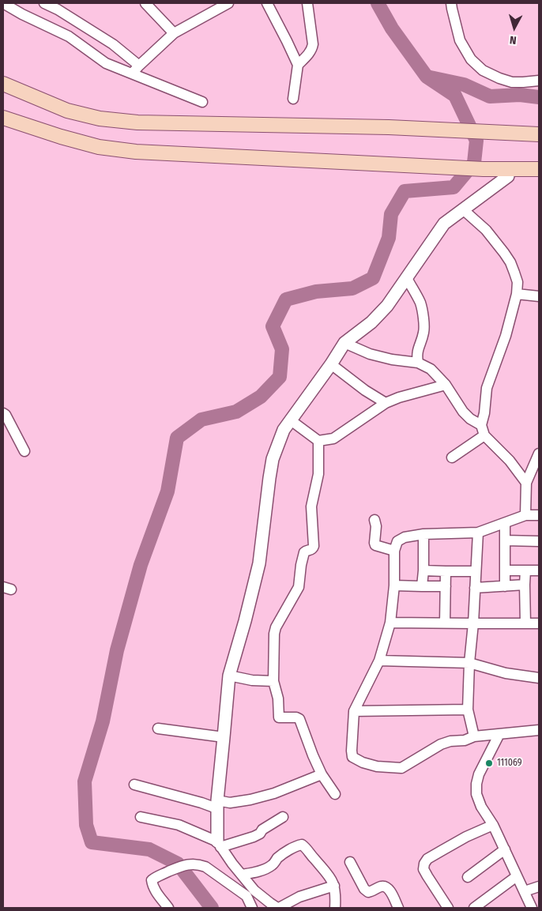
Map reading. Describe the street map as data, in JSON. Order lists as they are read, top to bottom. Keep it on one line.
{"places":["111069"],"north":"bottom"}
